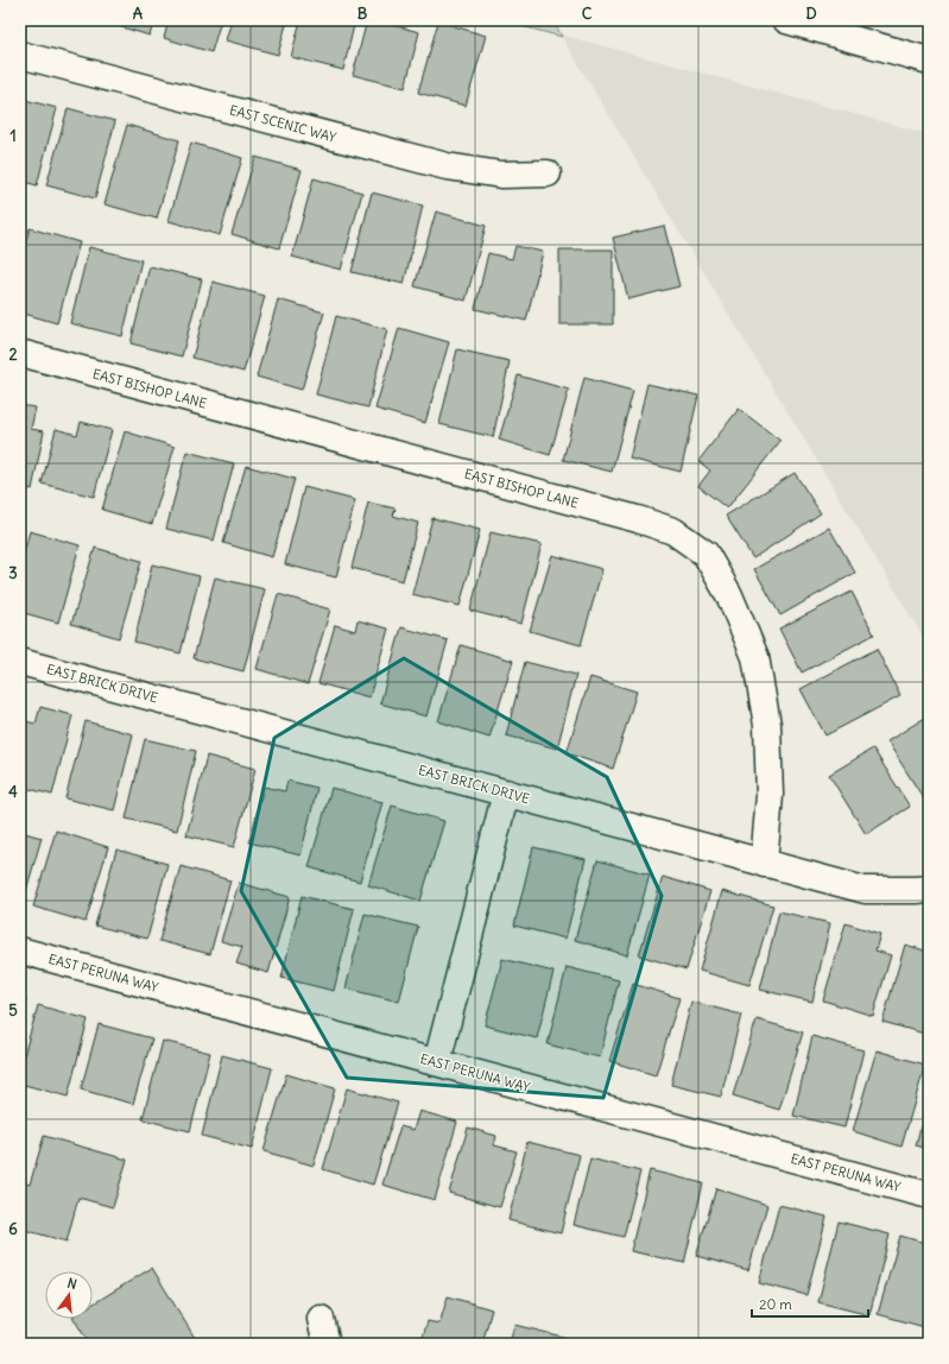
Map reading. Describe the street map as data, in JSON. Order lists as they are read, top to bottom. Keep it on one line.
{"streets":{"street":["EAST SCENIC WAY","EAST BISHOP LANE","EAST BRICK DRIVE","EAST PERUNA WAY"]},"crossings":[["EAST BISHOP LANE","EAST BRICK DRIVE"]],"scale_bar":"20 m","north":"top","grid":{"columns":["A","B","C","D"],"rows":["1","2","3","4","5","6"]}}
